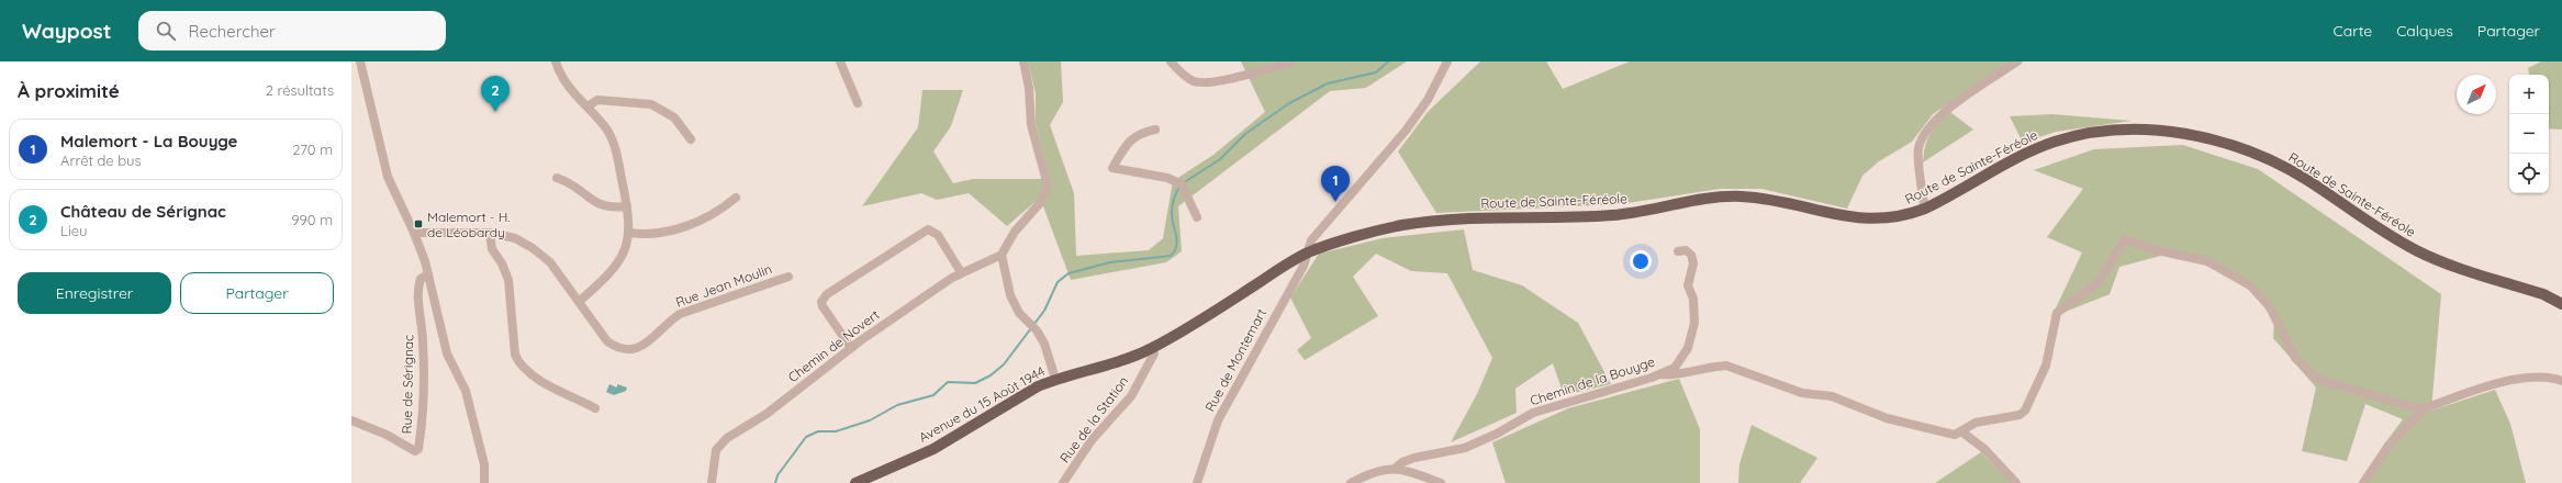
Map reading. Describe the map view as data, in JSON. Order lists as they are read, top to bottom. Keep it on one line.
{"streets":{"main road":["Route de Sainte-Féréole","Avenue du 15 Août 1944"],"street":["Rue Jean Moulin","Chemin de Novert","Rue de Montemart","Chemin de la Bouyge","Rue de Sérignac","Rue de la Station"]},"crossings":[["Route de Sainte-Féréole","Rue de Montemart"],["Route de Sainte-Féréole","Avenue du 15 Août 1944"],["Rue de Montemart","Avenue du 15 Août 1944"],["Avenue du 15 Août 1944","Rue de la Station"]],"places":{"transit":["Malemort - H. de Léobardy"]},"north":"top right","page":{"header":"Waypost","search":"Rechercher","nav":["Carte","Calques","Partager"],"heading":["À proximité","2 résultats"],"map_buttons":["+","−"],"pins":["2","1"],"list":[{"mark":"1","name":"Malemort - La Bouyge","note":"Arrêt de bus","value":"270 m"},{"mark":"2","name":"Château de Sérignac","note":"Lieu","value":"990 m"}],"buttons":["Enregistrer","Partager"]}}
